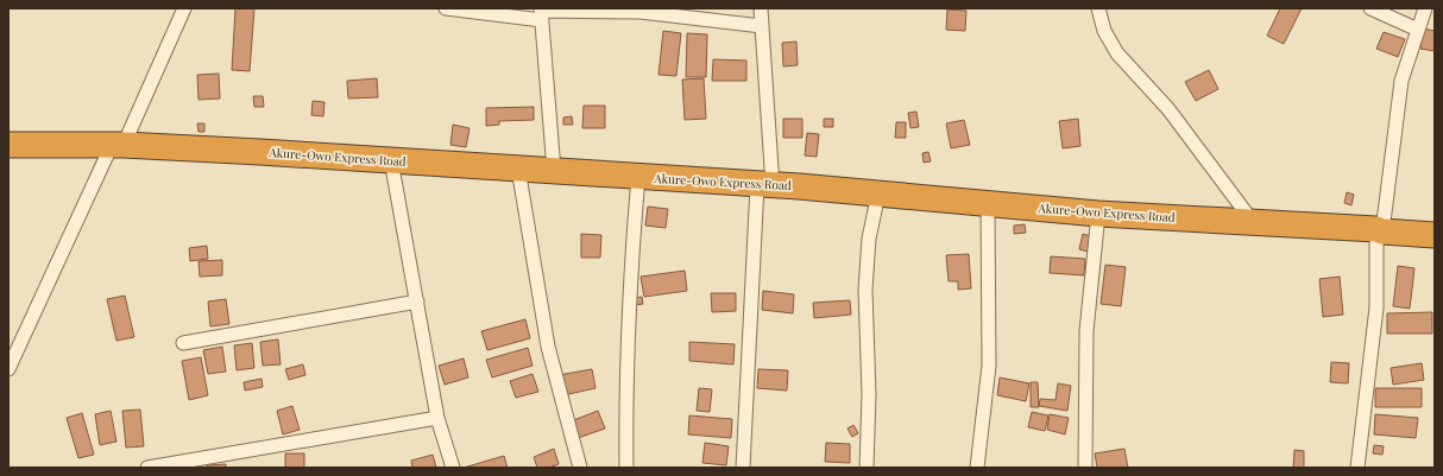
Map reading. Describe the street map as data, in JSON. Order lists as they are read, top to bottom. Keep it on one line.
{"streets":{"highway":["Akure-Owo Express Road"]}}
